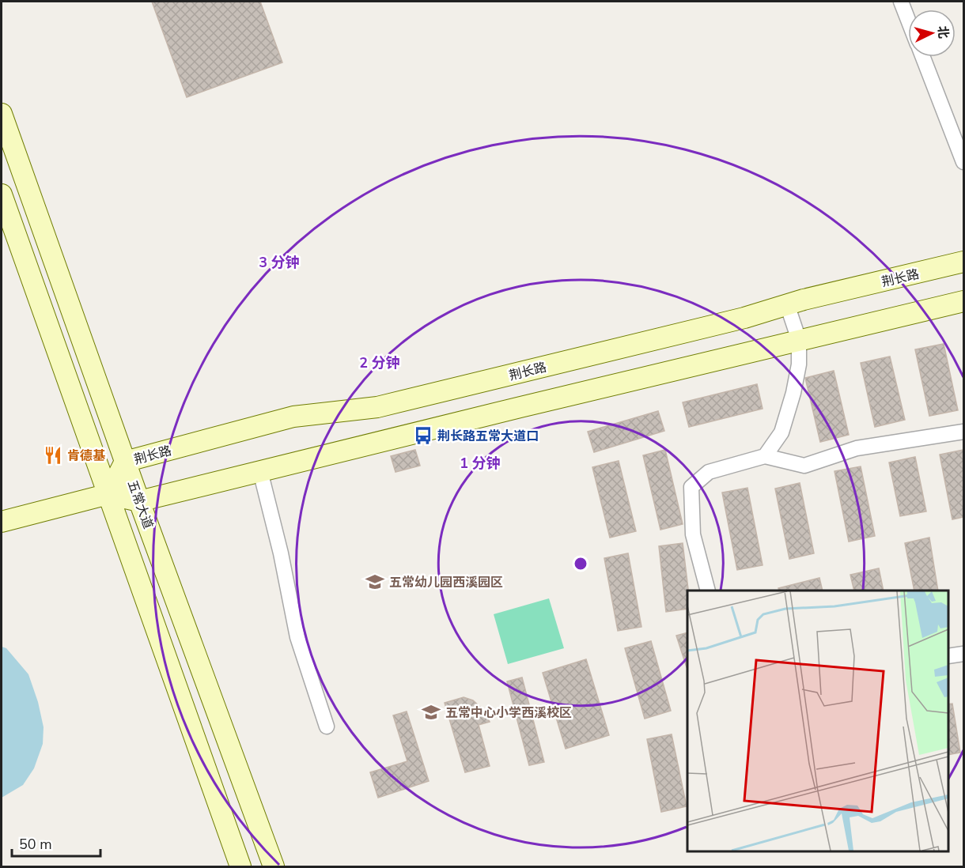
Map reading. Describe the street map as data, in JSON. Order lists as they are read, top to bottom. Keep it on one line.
{"streets":{"main road":["荆长路","五常大道"]},"crossings":[["荆长路","五常大道"]],"places":{"bus stop":["荆长路五常大道口"],"restaurant":["肯德基"],"school or university":["五常幼儿园西溪园区","五常中心小学西溪校区"]},"scale_bar":"50 m","north":"right","rings":["3 分钟","2 分钟","1 分钟"]}
